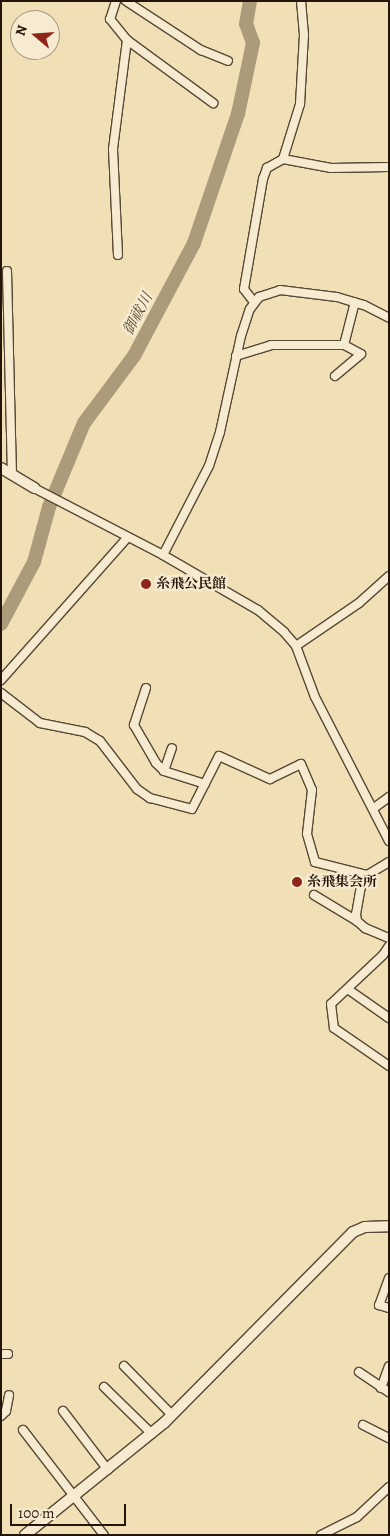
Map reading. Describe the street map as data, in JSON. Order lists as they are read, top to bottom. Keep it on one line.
{"water":["御祓川"],"places":["糸飛公民館","糸飛集会所"],"scale_bar":"100 m","north":"left"}
